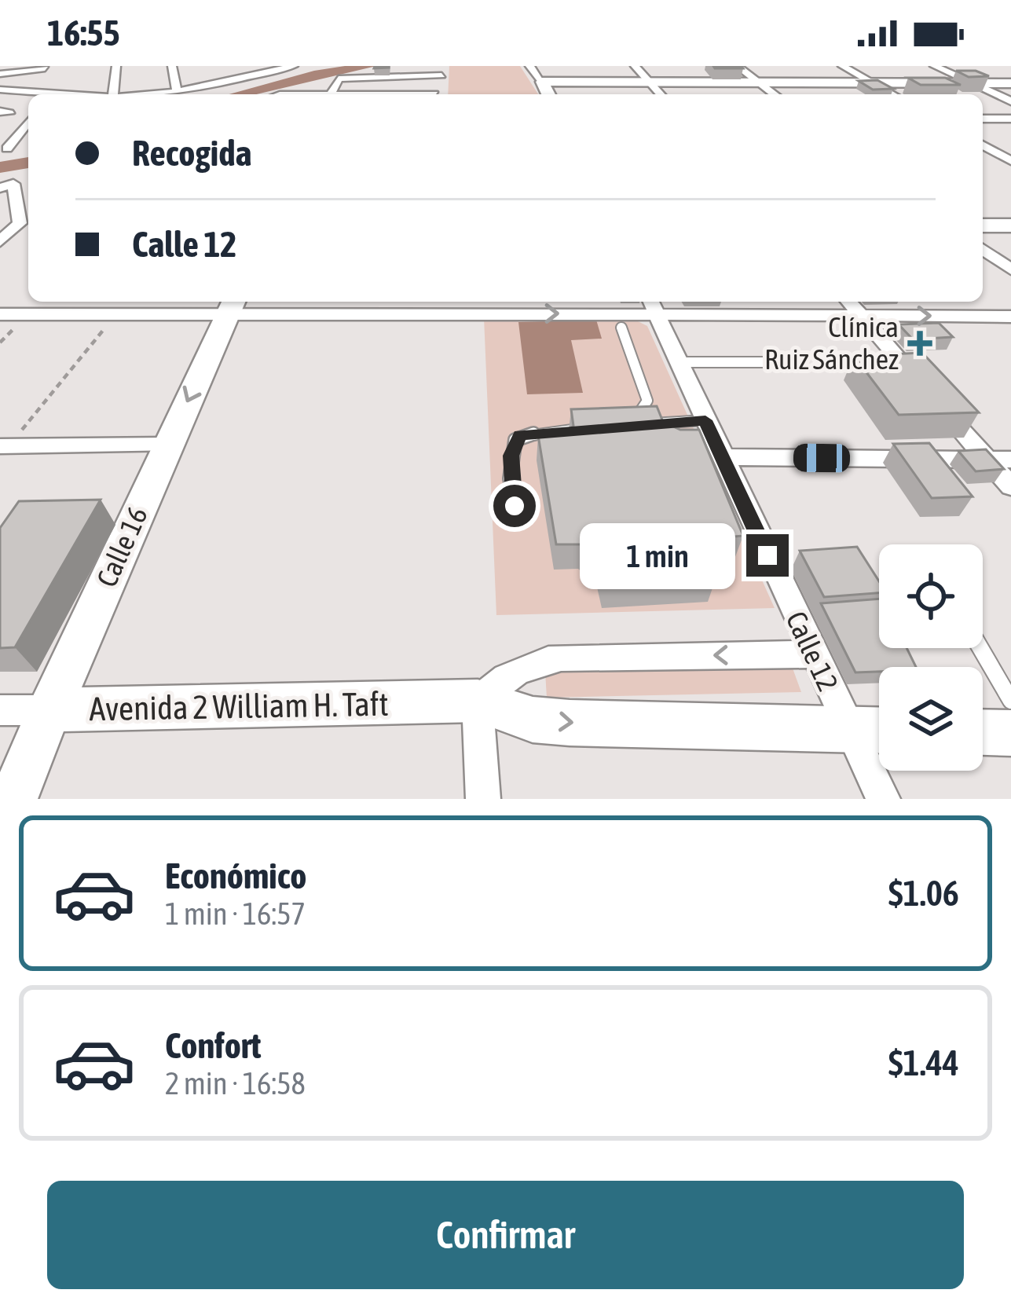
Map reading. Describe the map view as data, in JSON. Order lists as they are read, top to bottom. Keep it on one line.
{"streets":{"street":["Calle 16","Calle 12","Avenida 2 William H. Taft"]},"crossings":[["Calle 16","Avenida 2 William H. Taft"],["Calle 12","Avenida 2 William H. Taft"]],"places":{"health":["Clínica Ruiz Sánchez"]},"page":{"status":"16:55","banner":["Recogida","Calle 12"],"bubble":"1 min","list":[{"name":"Económico","note":"1 min · 16:57","value":"$1.06"},{"name":"Confort","note":"2 min · 16:58","value":"$1.44"}],"buttons":"Confirmar"}}
